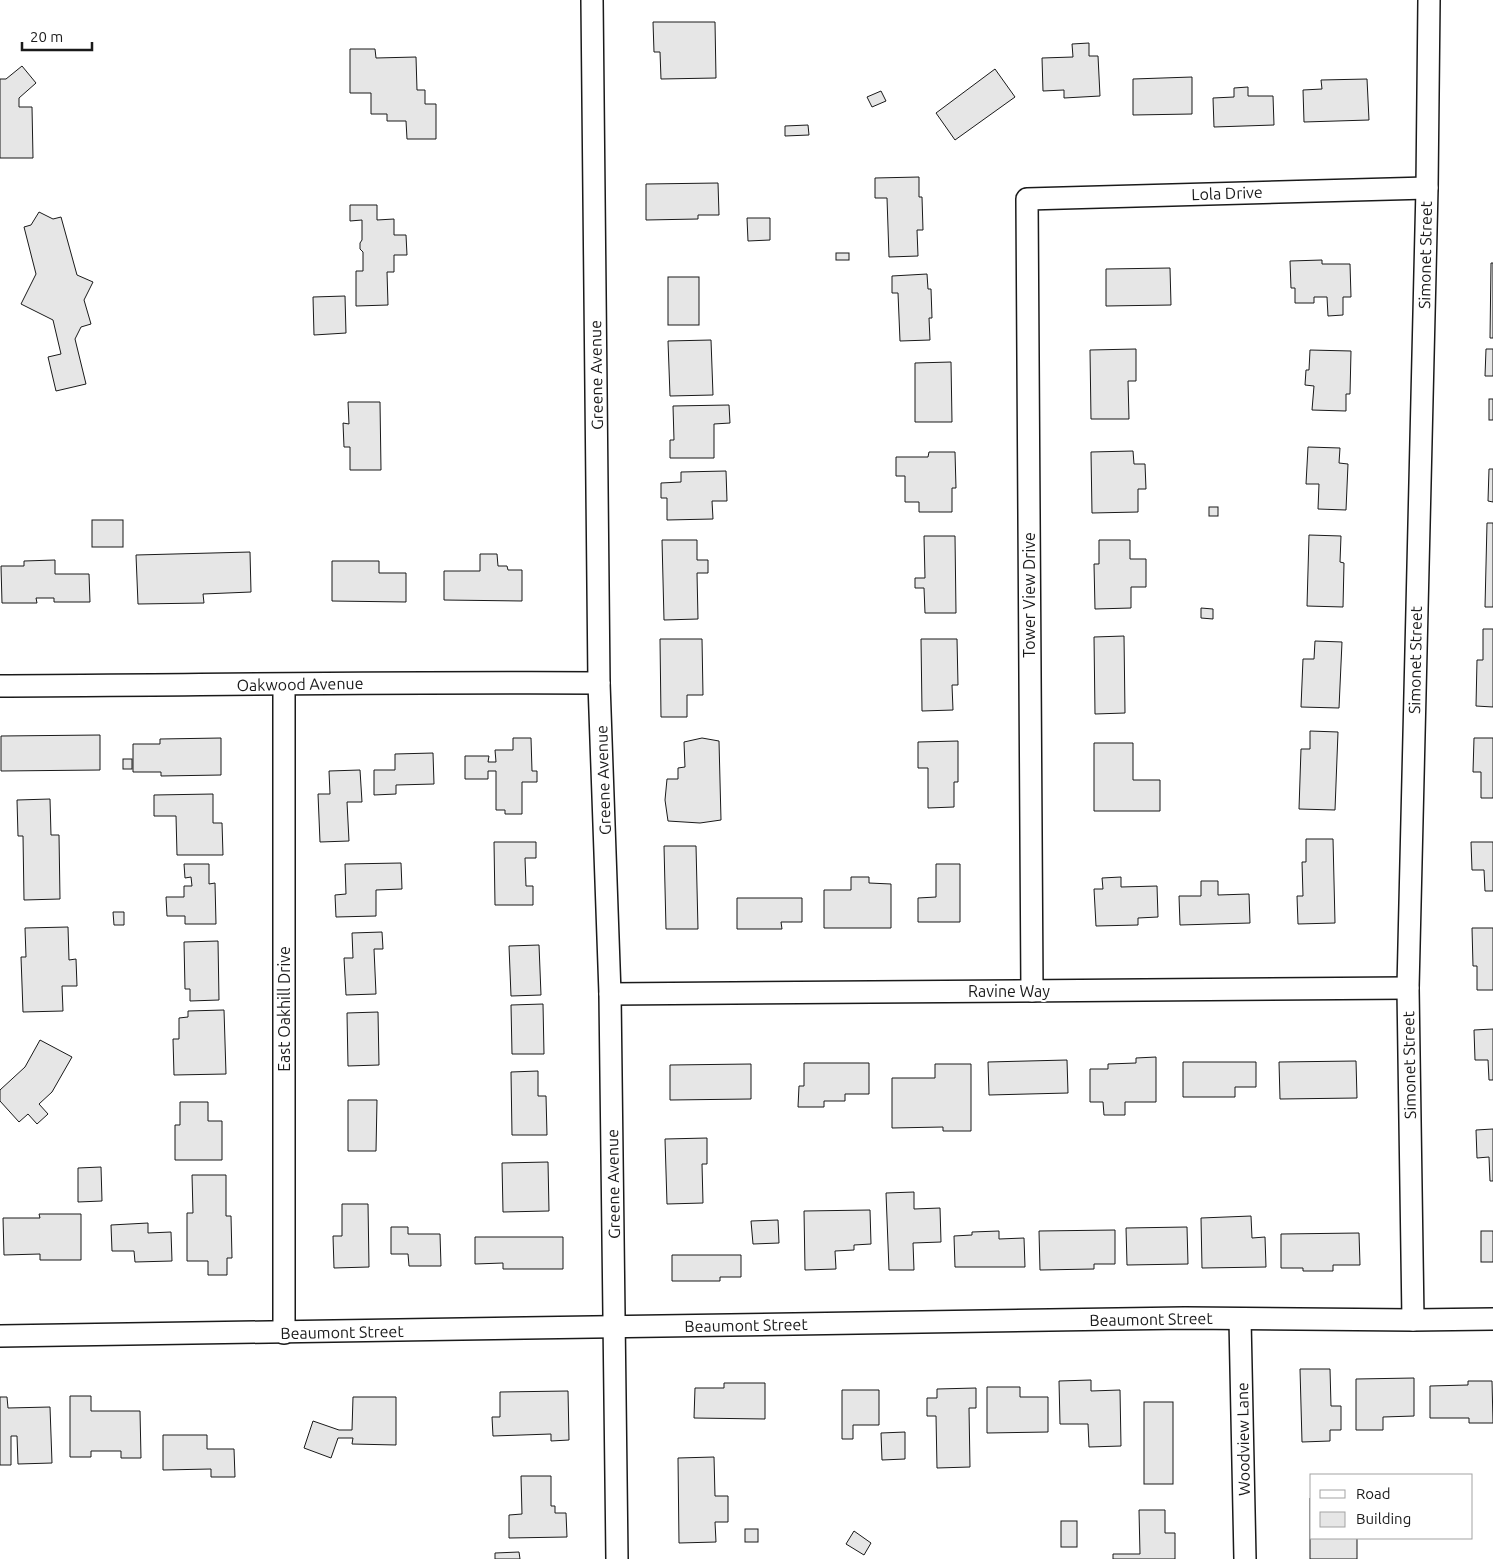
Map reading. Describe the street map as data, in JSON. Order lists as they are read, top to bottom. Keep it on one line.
{"streets":{"street":["Lola Drive","Simonet Street","Greene Avenue","Tower View Drive","Oakwood Avenue","Ravine Way","East Oakhill Drive","Beaumont Street","Woodview Lane"]},"crossings":[["Lola Drive","Simonet Street"],["Lola Drive","Tower View Drive"],["Simonet Street","Ravine Way"],["Simonet Street","Beaumont Street"],["Greene Avenue","Oakwood Avenue"],["Greene Avenue","Ravine Way"],["Greene Avenue","Beaumont Street"],["Tower View Drive","Ravine Way"],["Oakwood Avenue","East Oakhill Drive"],["East Oakhill Drive","Beaumont Street"],["Beaumont Street","Woodview Lane"]],"legend":["Road","Building"],"scale_bar":"20 m"}
